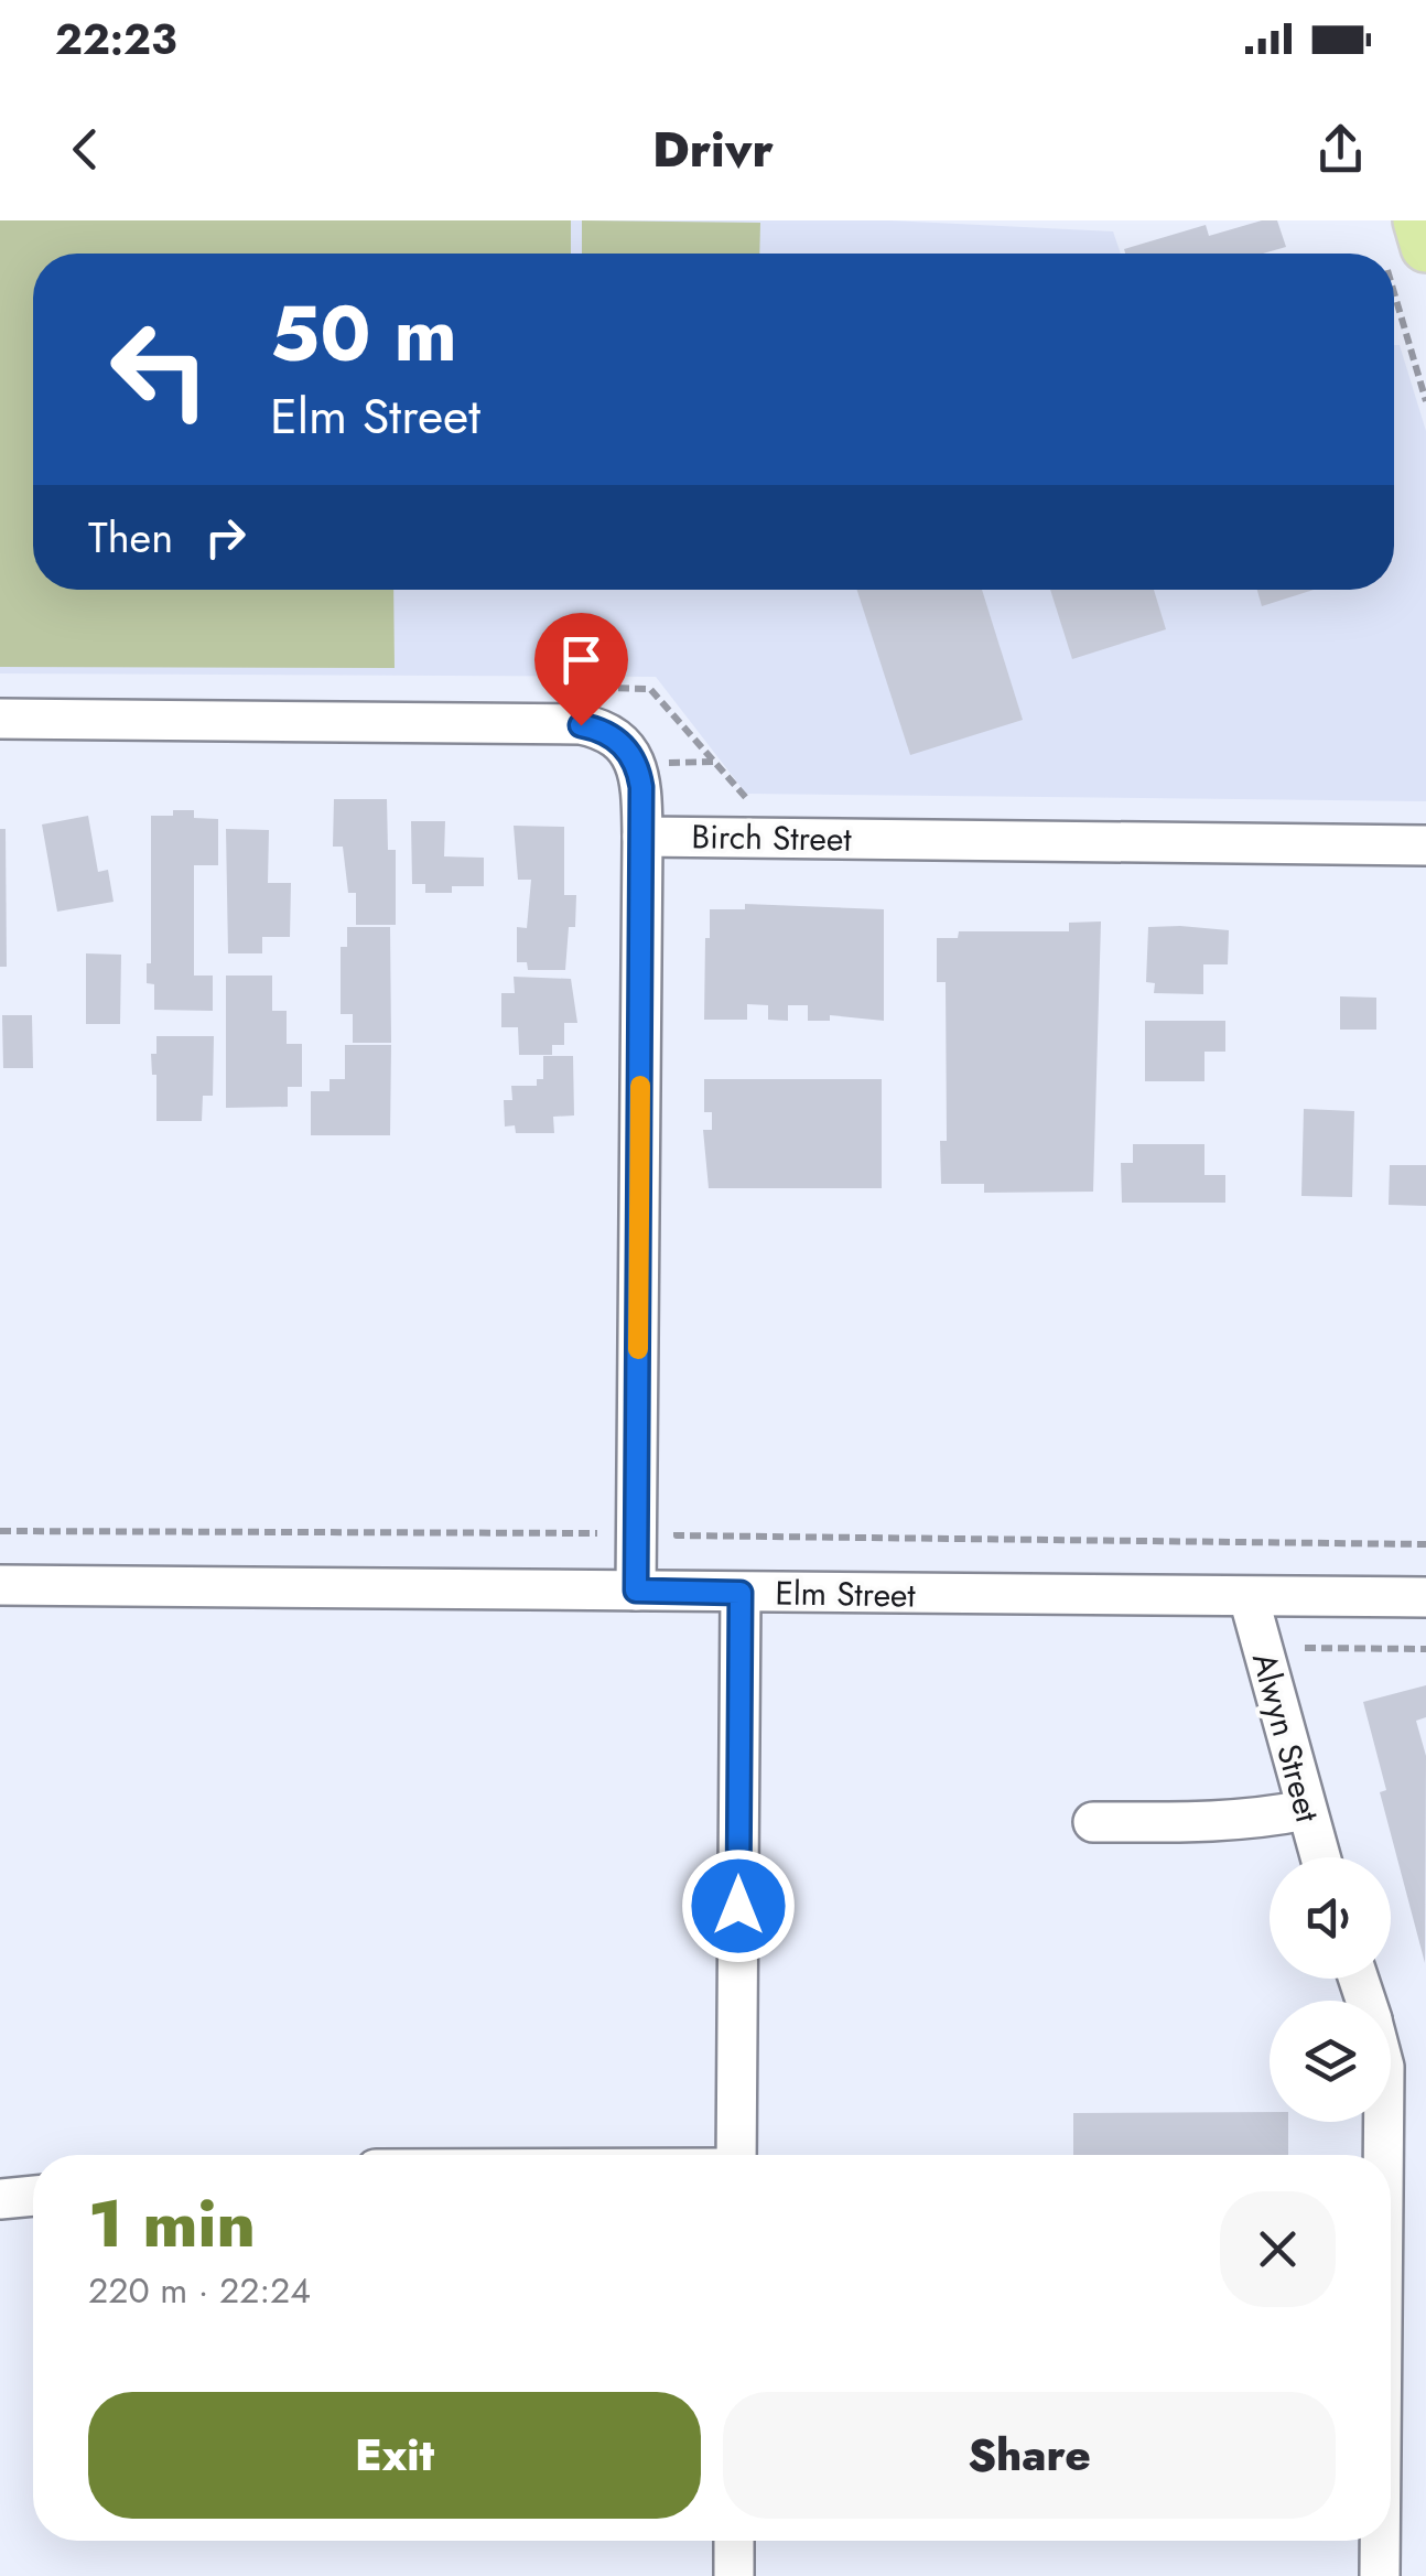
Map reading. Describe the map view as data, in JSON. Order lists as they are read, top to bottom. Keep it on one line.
{"streets":{"street":["Birch Street","Elm Street","Alwyn Street"]},"crossings":[["Elm Street","Alwyn Street"]],"page":{"status":"22:23","header":"Drivr","turn":["50 m","Elm Street"],"then":"Then","heading":["1 min","220 m · 22:24"],"buttons":["Exit","Share"]}}
